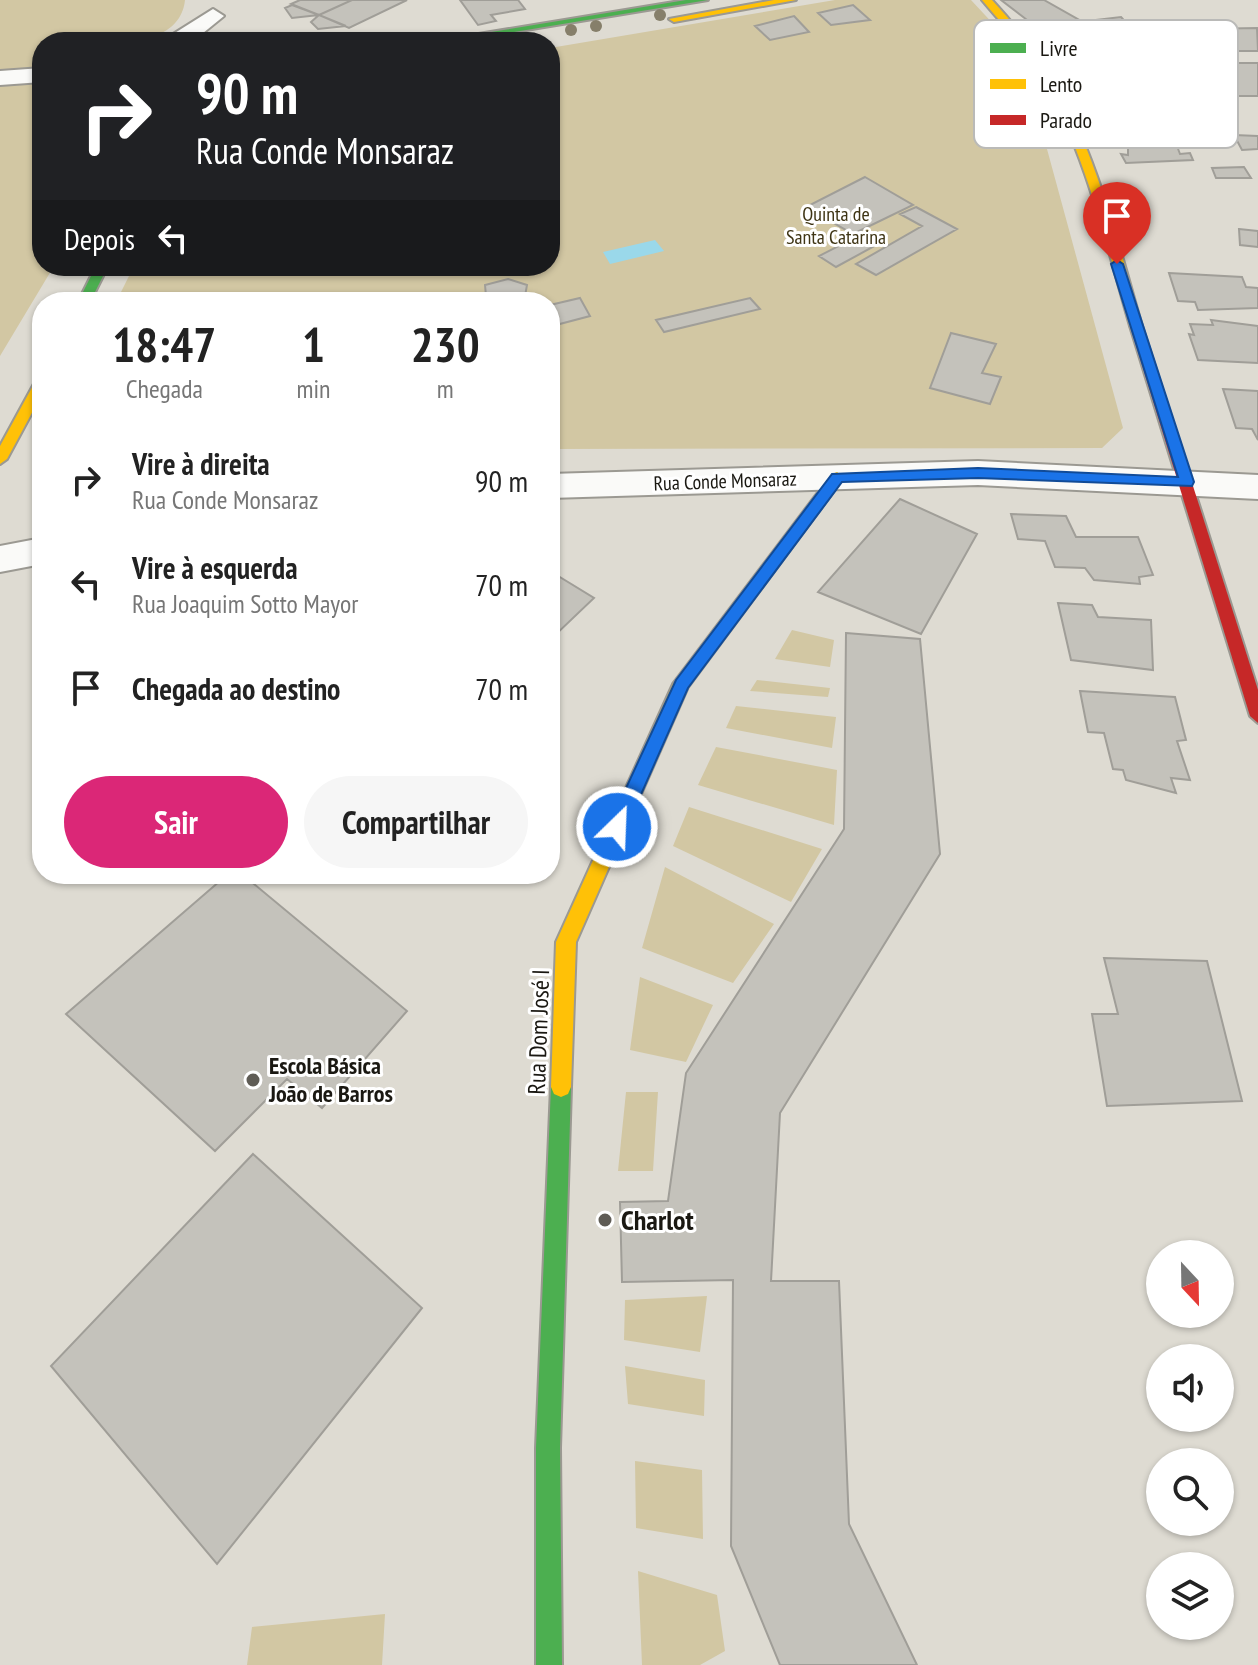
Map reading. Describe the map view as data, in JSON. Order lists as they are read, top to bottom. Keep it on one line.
{"streets":{"street":["Rua Conde Monsaraz","Rua Dom José I"]},"crossings":[["Rua Conde Monsaraz","Rua Dom José I"]],"parks":["Quinta de Santa Catarina"],"places":["Escola Básica João de Barros","Charlot"],"legend":["Livre","Lento","Parado"],"north":"bottom","page":{"turn":["90 m","Rua Conde Monsaraz"],"then":"Depois","eta":["18:47","Chegada","1","min","230","m"],"list":[{"name":"Vire à direita","note":"Rua Conde Monsaraz","value":"90 m"},{"name":"Vire à esquerda","note":"Rua Joaquim Sotto Mayor","value":"70 m"},{"name":"Chegada ao destino","value":"70 m"}],"buttons":["Sair","Compartilhar"]}}
